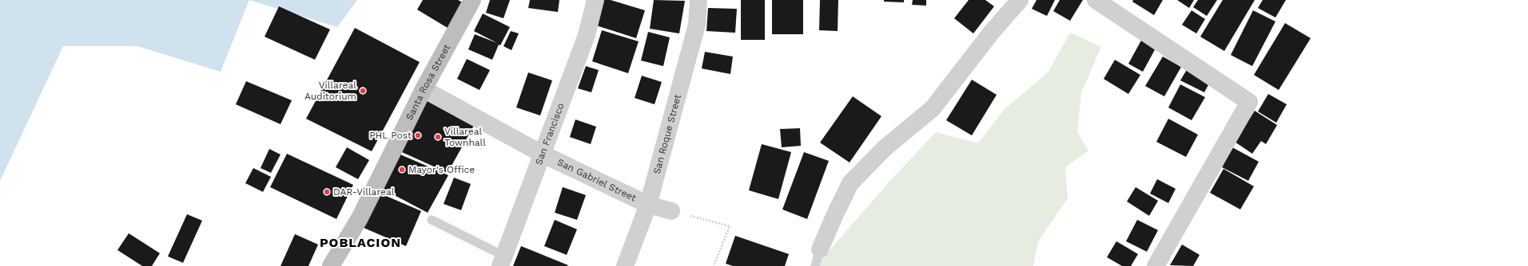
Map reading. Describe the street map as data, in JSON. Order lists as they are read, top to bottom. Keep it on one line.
{"streets":{"street":["Santa Rosa Street","San Francisco","San Roque Street","San Gabriel Street"]},"crossings":[["Santa Rosa Street","San Gabriel Street"],["San Francisco","San Gabriel Street"],["San Roque Street","San Gabriel Street"]],"districts":["POBLACION"],"places":["Villareal Auditorium","PHL Post","Villareal Townhall","Mayor's Office","DAR-Villareal"]}
